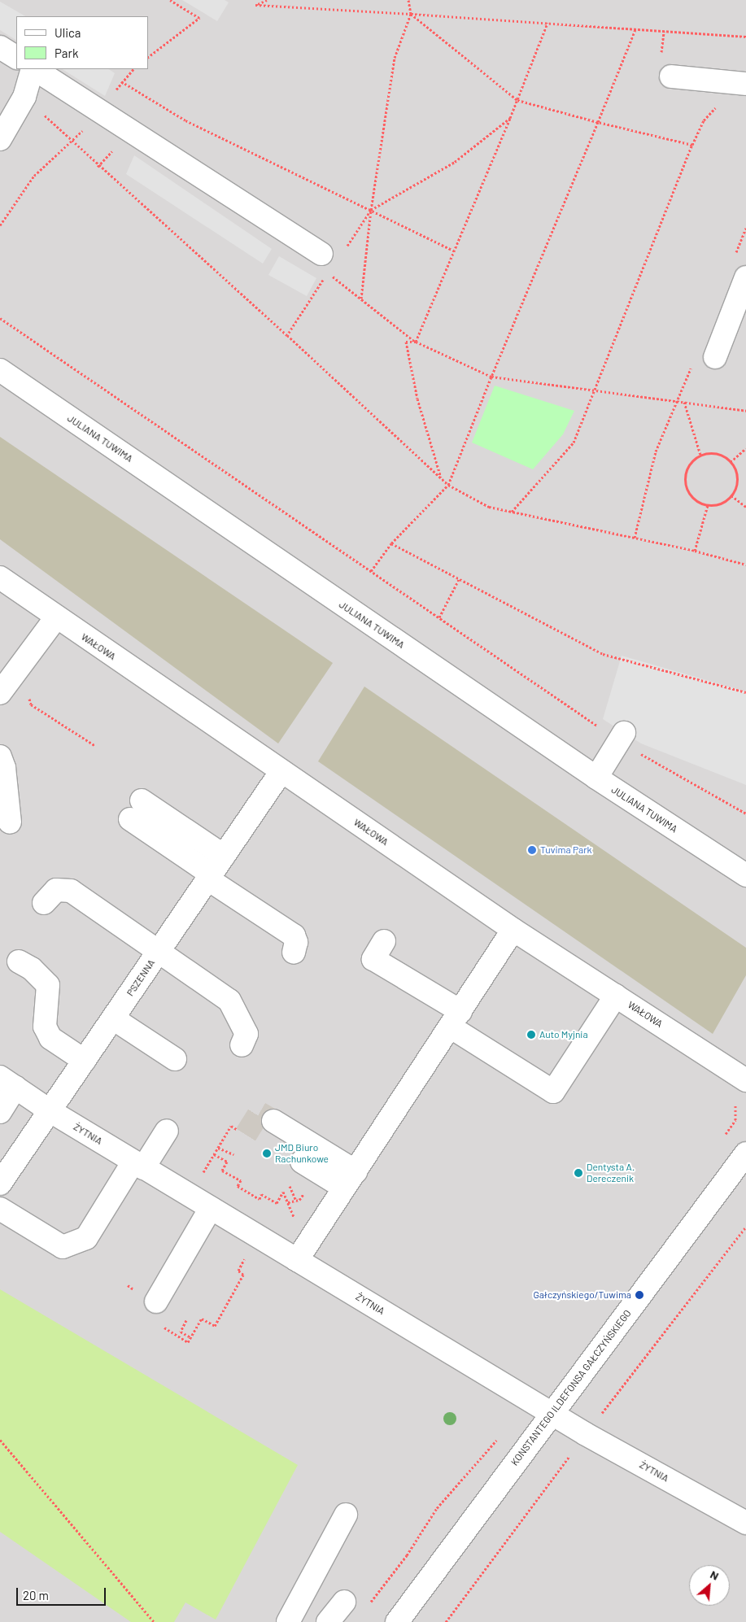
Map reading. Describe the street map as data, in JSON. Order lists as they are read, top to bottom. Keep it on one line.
{"streets":{"street":["JULIANA TUWIMA","WAŁOWA","PSZENNA","ŻYTNIA","KONSTANTEGO ILDEFONSA GAŁCZYŃSKIEGO"]},"crossings":[["WAŁOWA","PSZENNA"],["PSZENNA","ŻYTNIA"],["ŻYTNIA","KONSTANTEGO ILDEFONSA GAŁCZYŃSKIEGO"]],"places":["Tuvima Park","Auto Myjnia","JMD Biuro Rachunkowe","Dentysta A. Dereczenik","Gałczyńskiego/Tuwima"],"legend":["Ulica","Park"],"scale_bar":"20 m","north":"top right"}
